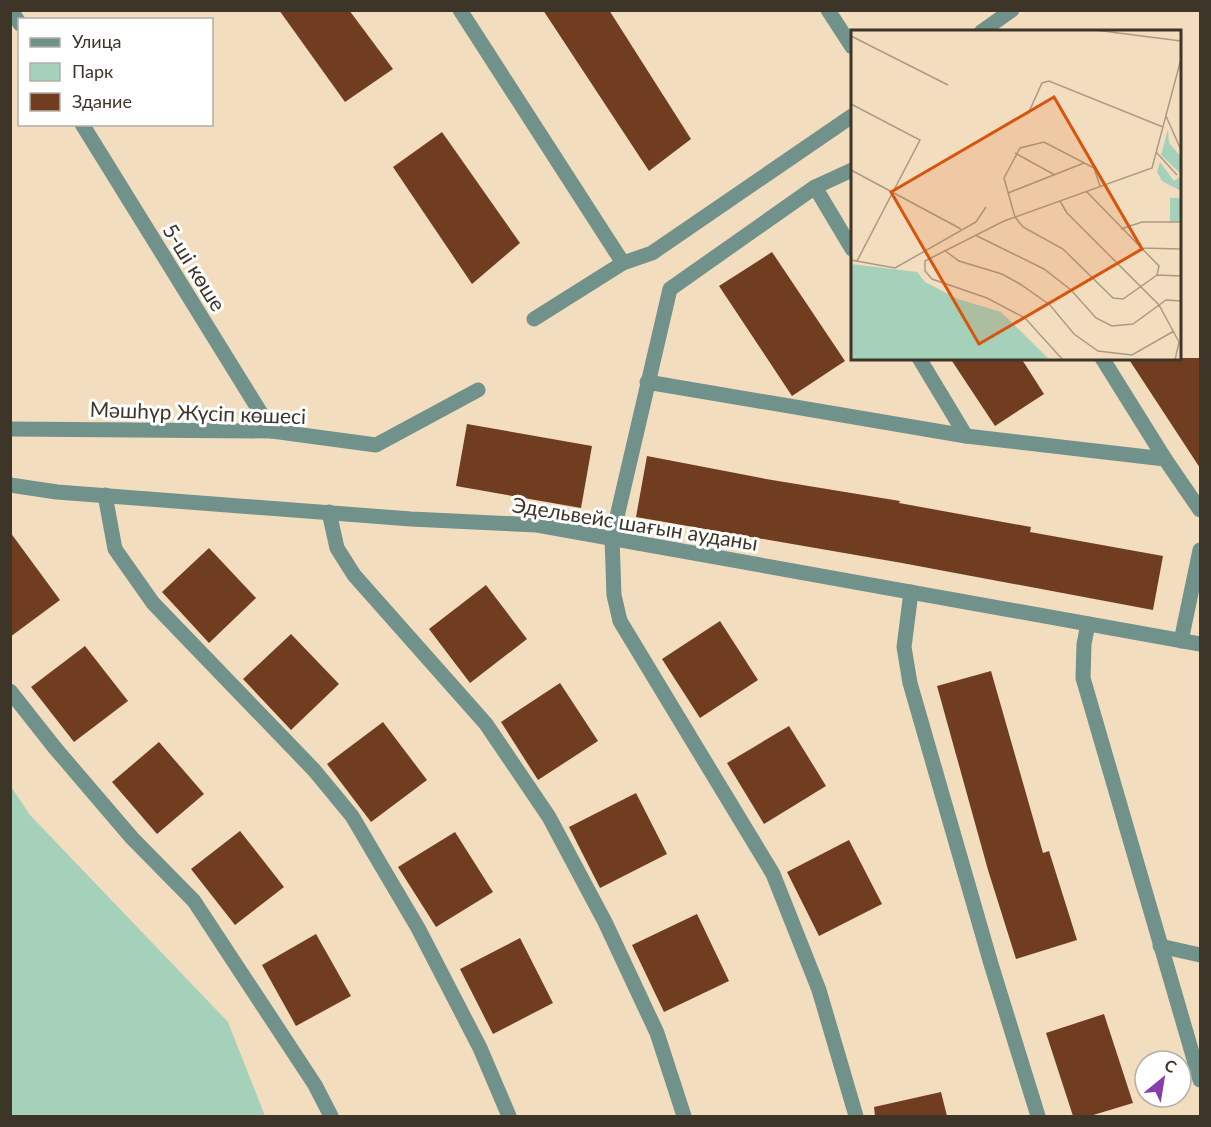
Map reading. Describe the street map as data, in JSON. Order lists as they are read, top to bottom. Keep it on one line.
{"streets":{"street":["5-ші көше","Мәшhүр Жүсіп көшесі","Эдельвейс шағын ауданы"]},"crossings":[["5-ші көше","Мәшhүр Жүсіп көшесі"]],"legend":["Улица","Парк","Здание"],"north":"top right"}
